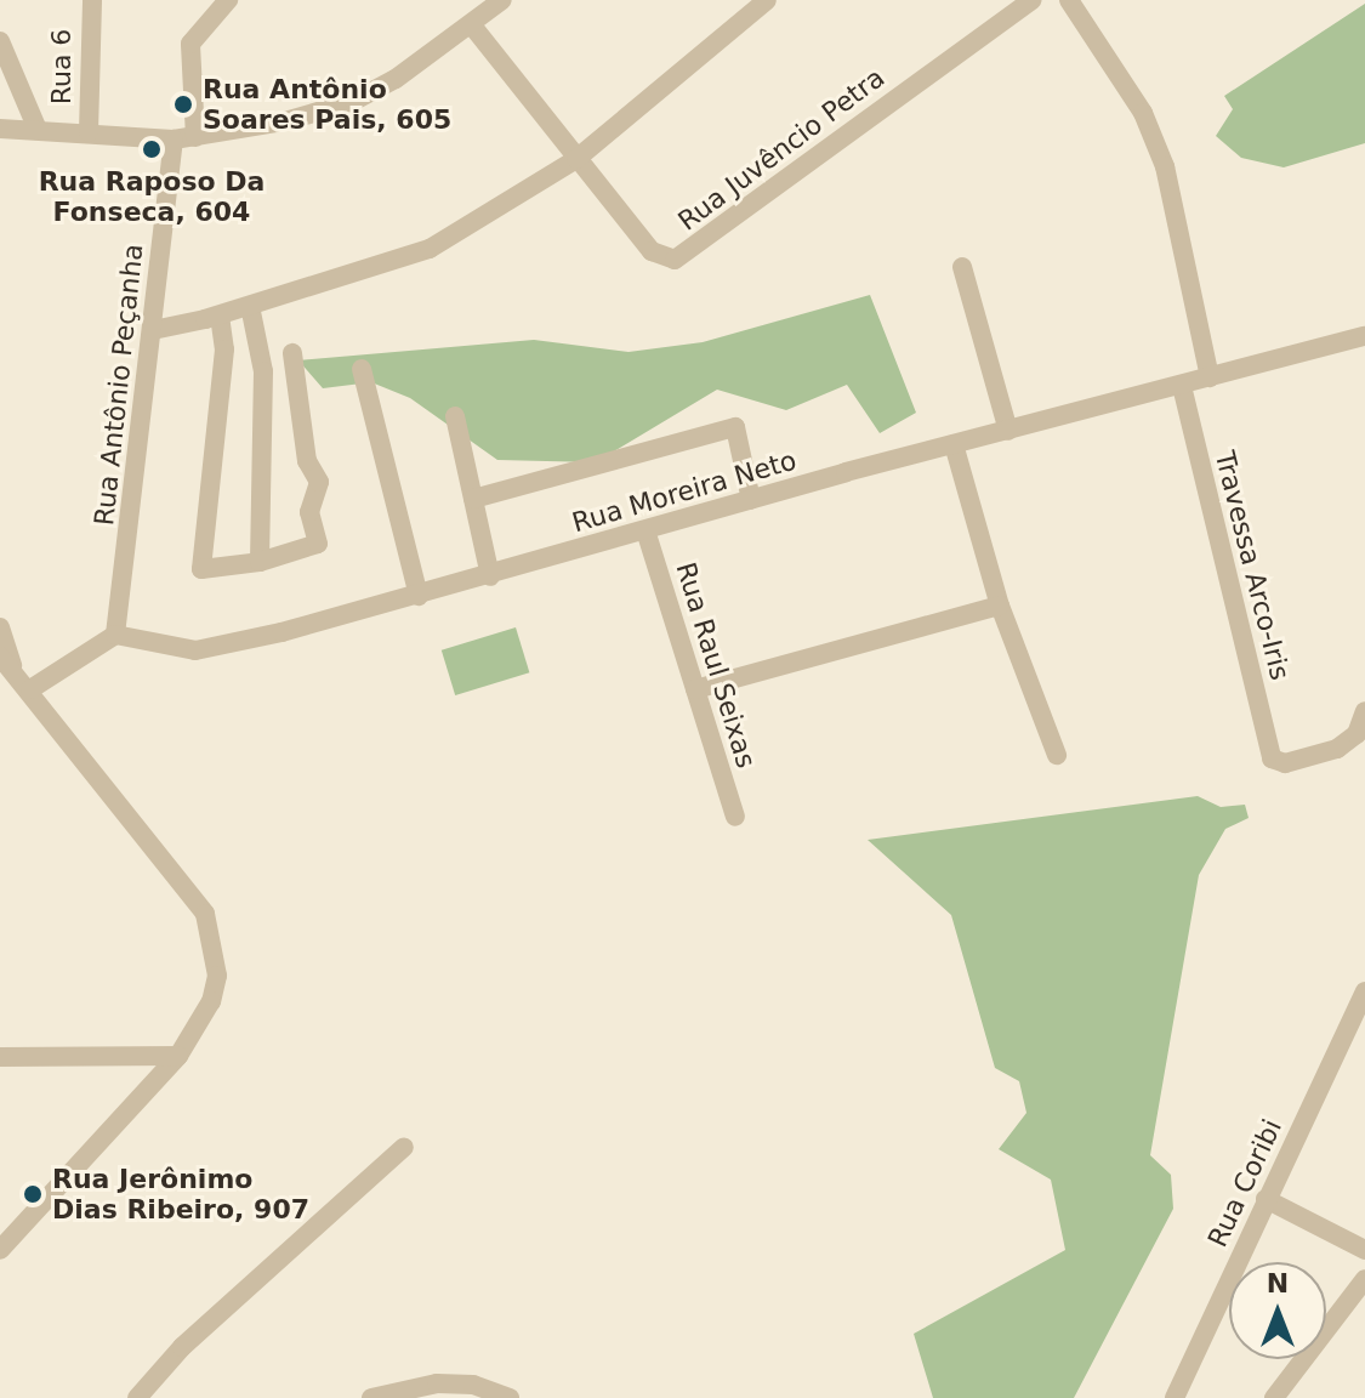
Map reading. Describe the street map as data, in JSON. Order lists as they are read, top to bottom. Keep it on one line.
{"streets":{"street":["Rua 6","Rua Juvêncio Petra","Rua Antônio Peçanha","Rua Moreira Neto","Travessa Arco-Iris","Rua Raul Seixas","Rua Coribi"]},"crossings":[["Rua Antônio Peçanha","Rua Moreira Neto"],["Rua Moreira Neto","Travessa Arco-Iris"],["Rua Moreira Neto","Rua Raul Seixas"]],"places":["Rua Antônio Soares Pais, 605","Rua Raposo Da Fonseca, 604","Rua Jerônimo Dias Ribeiro, 907"],"north":"top"}
